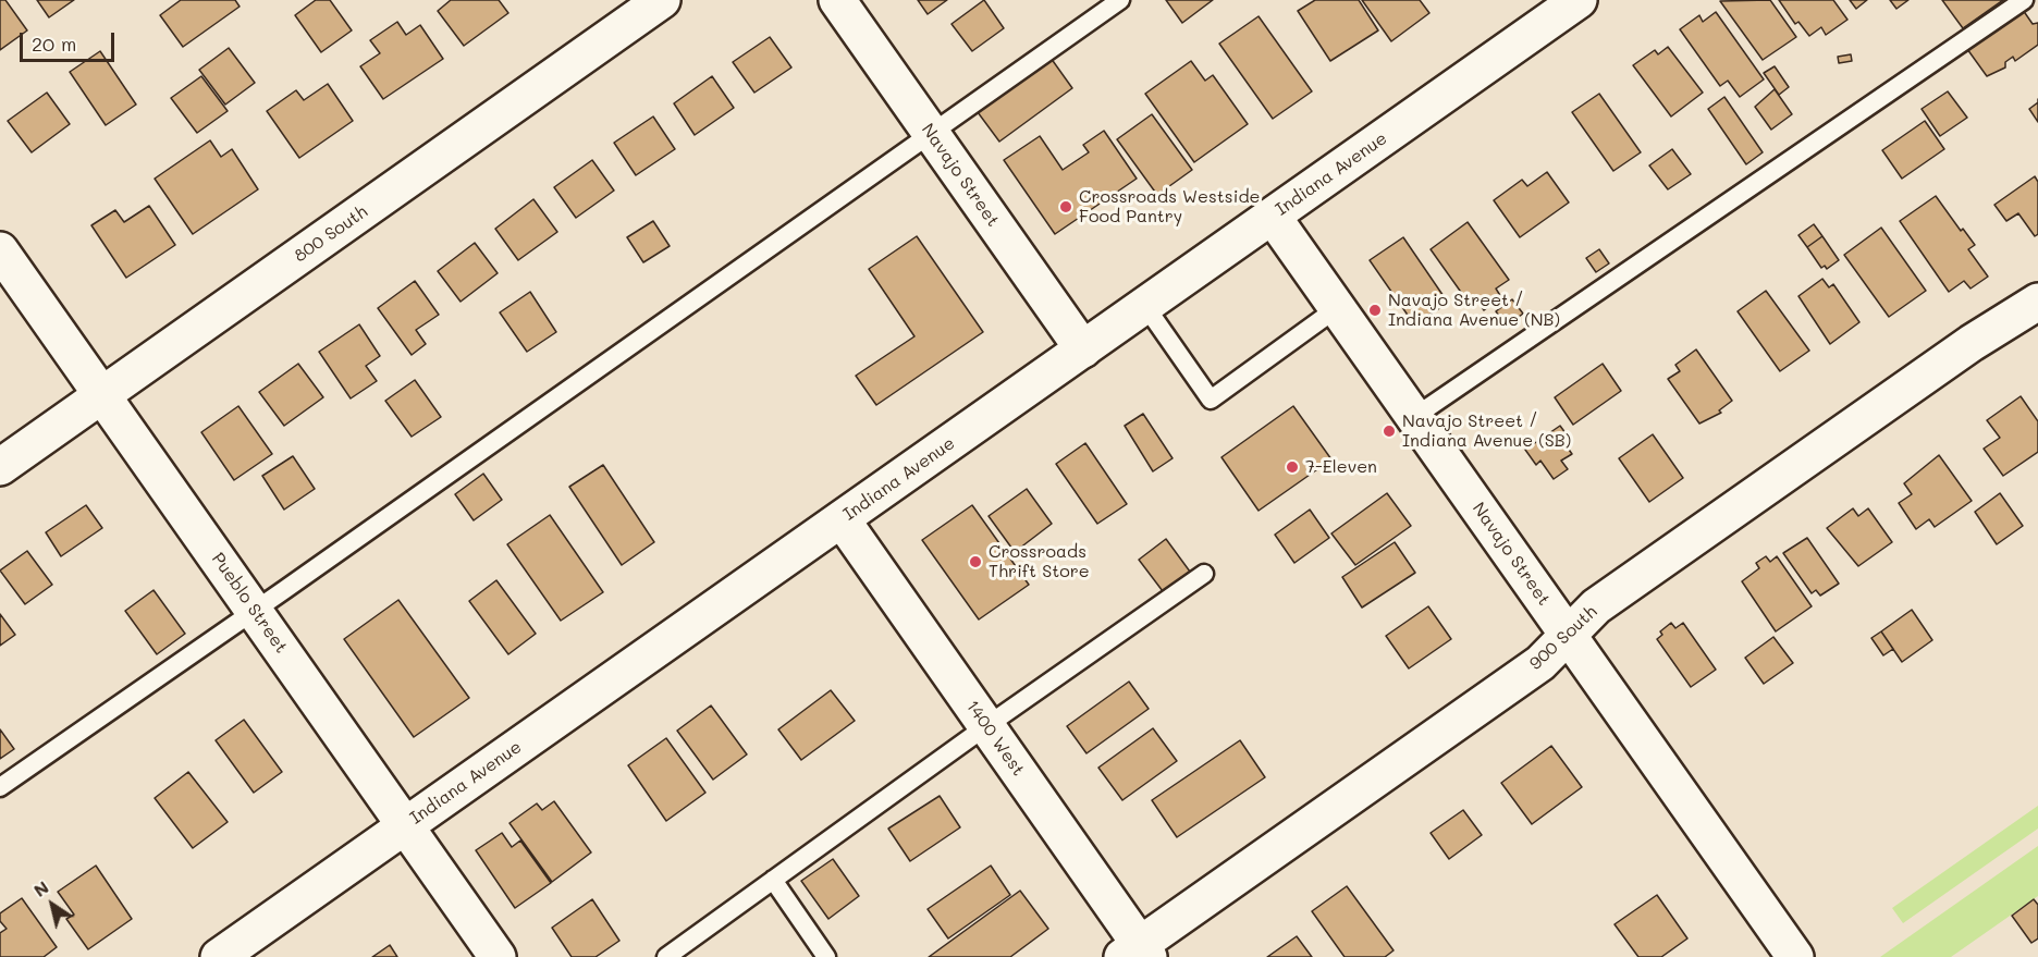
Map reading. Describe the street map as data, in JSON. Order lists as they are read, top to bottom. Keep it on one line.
{"streets":{"street":["Indiana Avenue","Navajo Street","800 South","Pueblo Street","900 South","1400 West"]},"crossings":[["Indiana Avenue","Navajo Street"],["Indiana Avenue","Pueblo Street"],["Indiana Avenue","1400 West"],["Navajo Street","900 South"],["800 South","Pueblo Street"],["900 South","1400 West"]],"places":["Crossroads Westside Food Pantry","Navajo Street / Indiana Avenue (NB)","Navajo Street / Indiana Avenue (SB)","7-Eleven","Crossroads Thrift Store"],"scale_bar":"20 m","north":"top left"}
